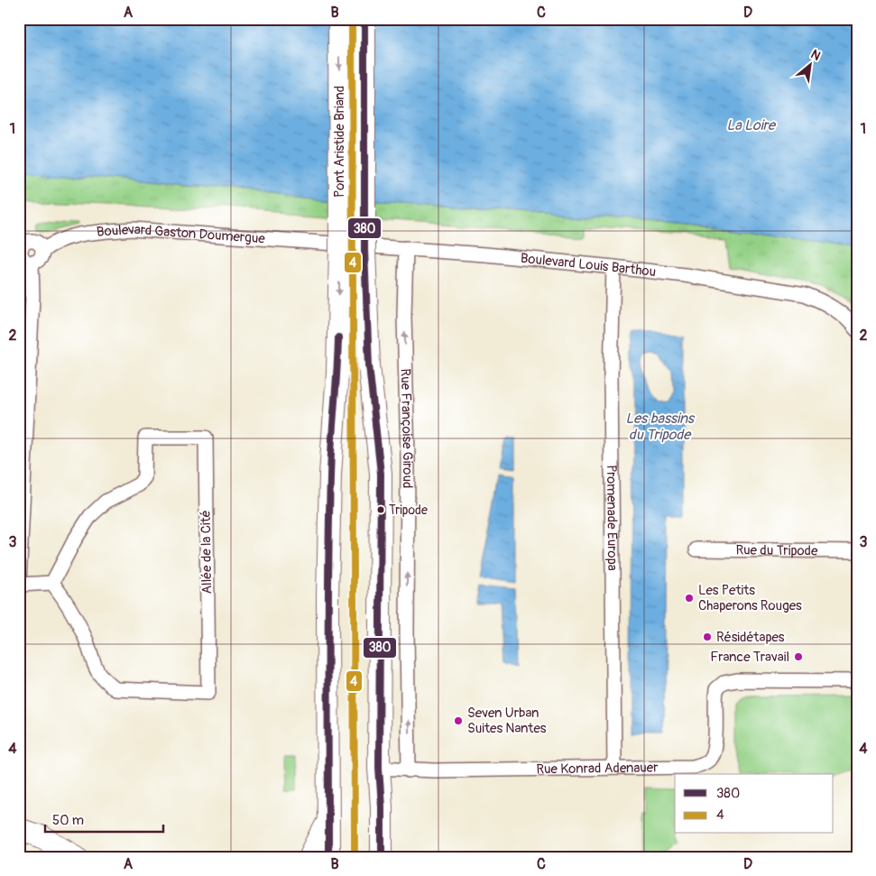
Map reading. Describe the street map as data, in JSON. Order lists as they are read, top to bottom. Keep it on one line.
{"streets":{"main road":["Pont Aristide Briand"],"street":["Boulevard Gaston Doumergue","Boulevard Louis Barthou","Rue Françoise Giroud","Promenade Europa","Rue du Tripode","Allée de la Cité","Rue Konrad Adenauer"]},"crossings":[["Pont Aristide Briand","Rue Konrad Adenauer"],["Boulevard Gaston Doumergue","Boulevard Louis Barthou"],["Boulevard Louis Barthou","Rue Françoise Giroud"],["Boulevard Louis Barthou","Promenade Europa"],["Rue Françoise Giroud","Rue Konrad Adenauer"],["Promenade Europa","Rue Konrad Adenauer"]],"one_way":["Rue Françoise Giroud"],"water":["La Loire","Les bassins du Tripode"],"places":["Tripode","Les Petits Chaperons Rouges","Résidétapes","France Travail","Seven Urban Suites Nantes"],"lines":["transit line 380","transit line 4"],"legend":["380","4"],"scale_bar":"50 m","north":"top right","grid":{"columns":["A","B","C","D"],"rows":["1","2","3","4"]}}
